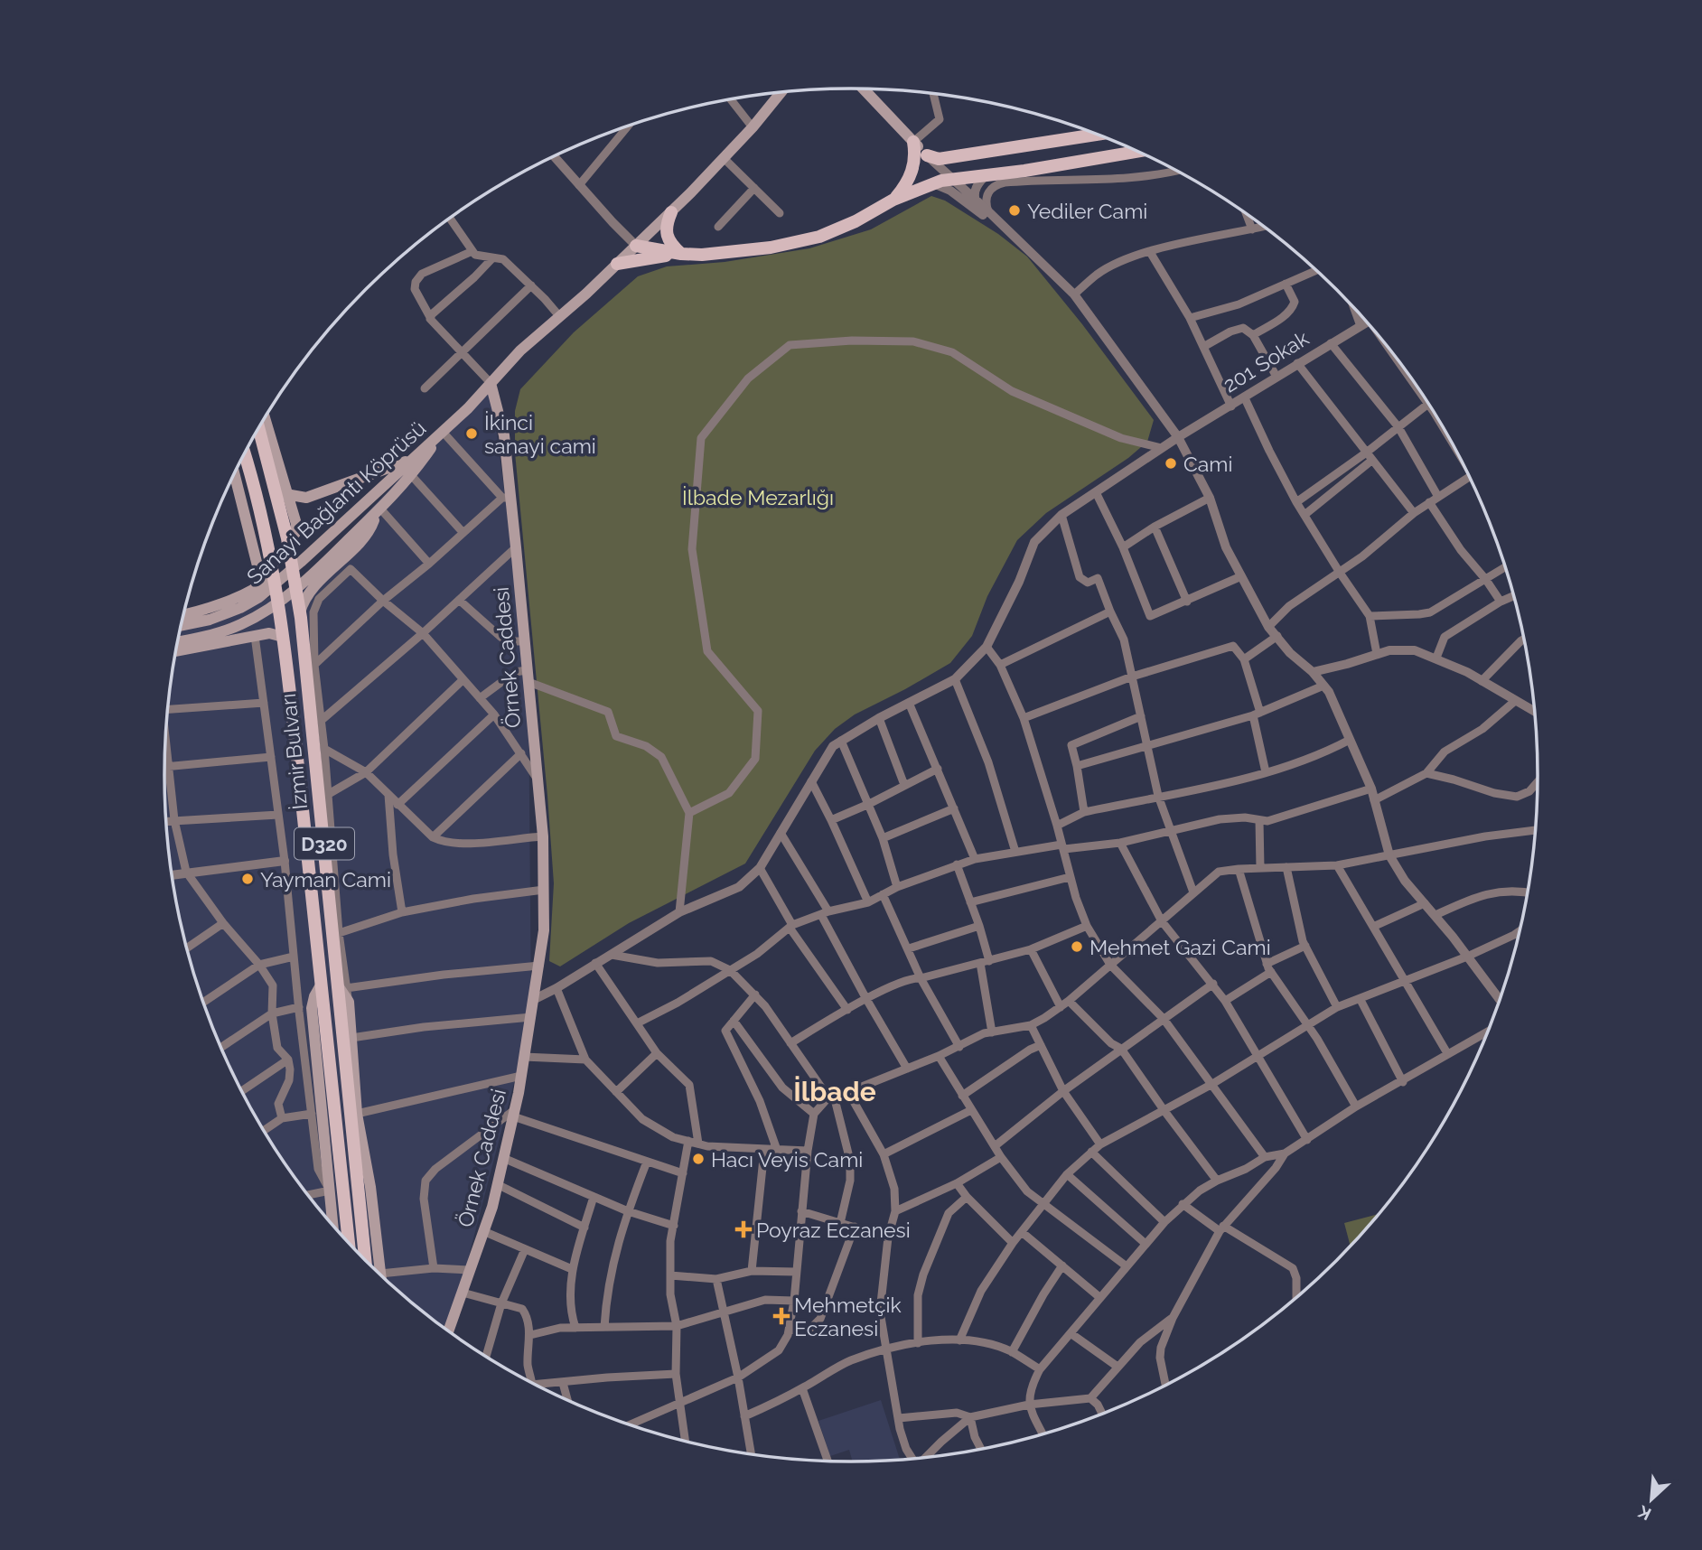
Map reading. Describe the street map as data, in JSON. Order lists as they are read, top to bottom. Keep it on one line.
{"streets":{"main road":["Sanayi Bağlantı Köprüsü","Örnek Caddesi","İzmir Bulvarı","D320"],"street":["201 Sokak"]},"districts":["İlbade"],"parks":["İlbade Mezarlığı"],"places":{"other":["Yediler Cami","İkinci sanayi cami","Cami","Yayman Cami","Mehmet Gazi Cami","Hacı Veyis Cami"],"health":["Poyraz Eczanesi","Mehmetçik Eczanesi"]},"north":"bottom left"}
